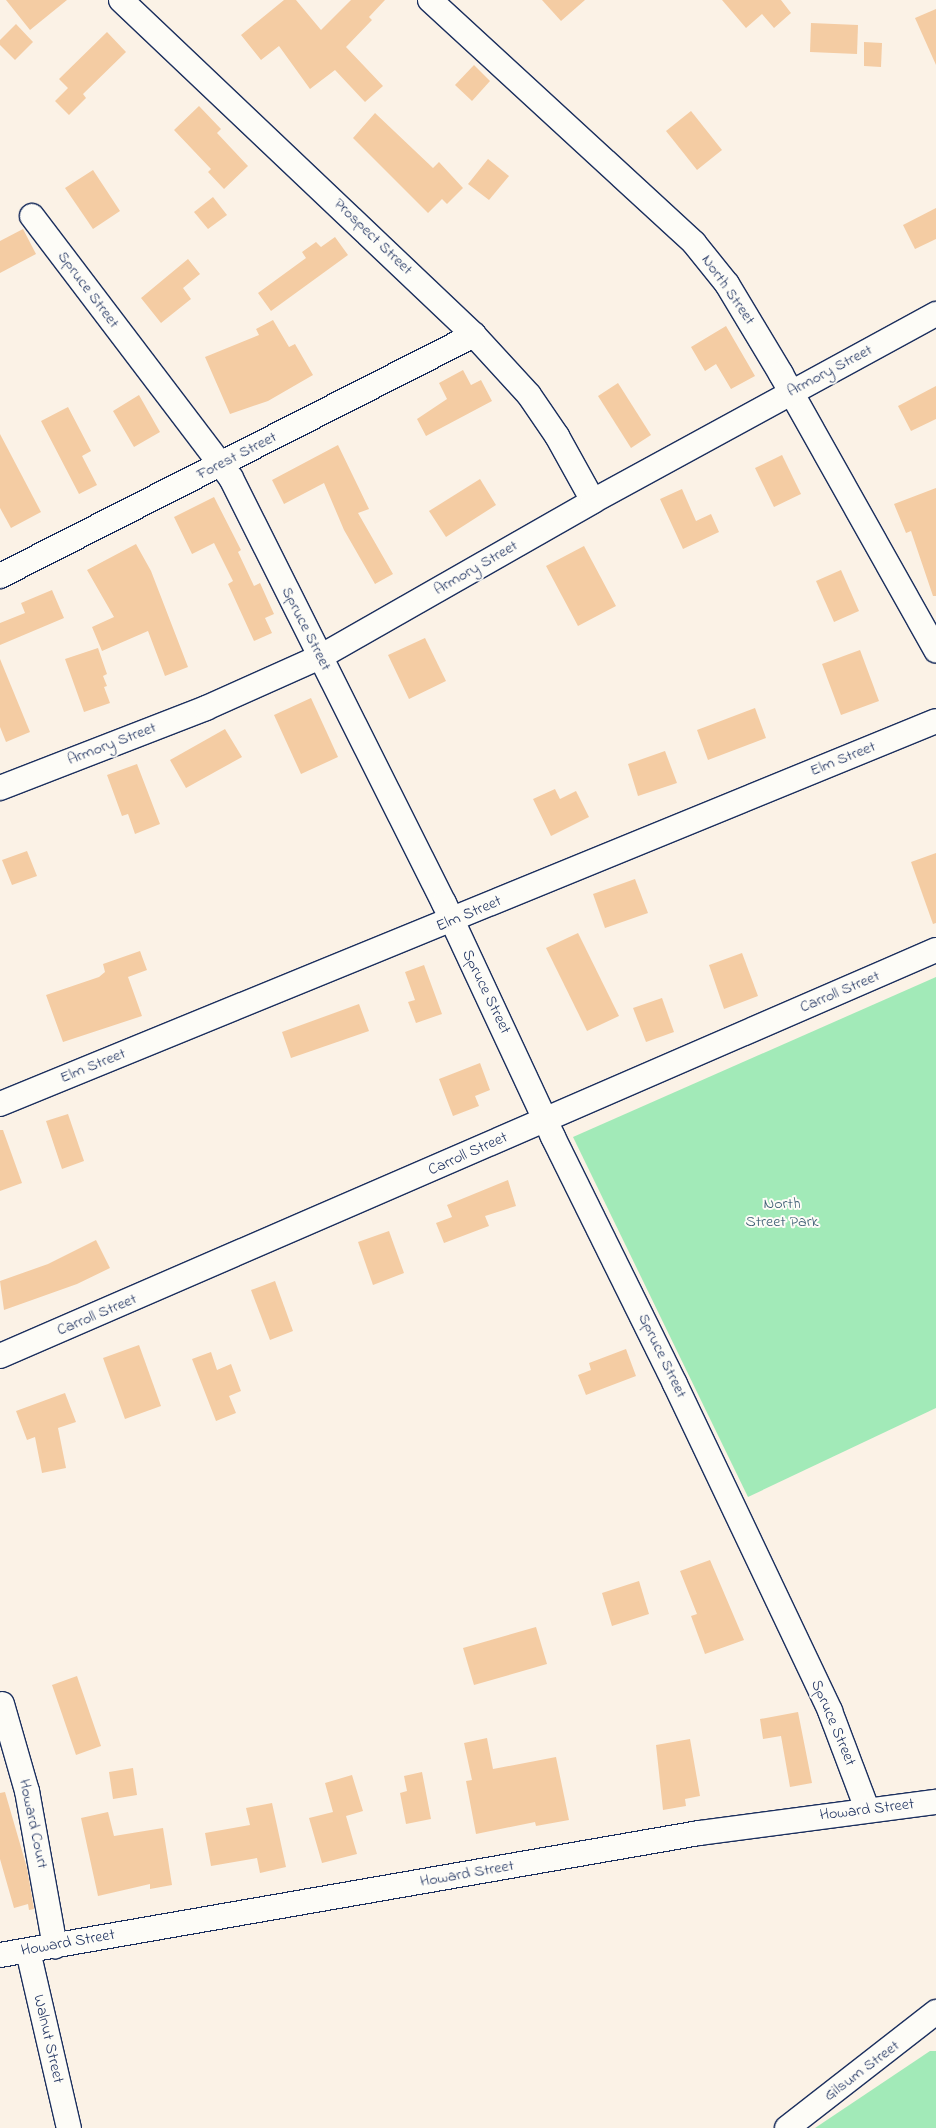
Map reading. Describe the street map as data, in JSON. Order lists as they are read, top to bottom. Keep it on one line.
{"streets":{"street":["Prospect Street","Spruce Street","North Street","Armory Street","Forest Street","Elm Street","Carroll Street","Howard Street","Howard Court","Walnut Street","Gilsum Street"]},"crossings":[["Prospect Street","Armory Street"],["Prospect Street","Forest Street"],["Spruce Street","Armory Street"],["Spruce Street","Forest Street"],["Spruce Street","Elm Street"],["Spruce Street","Carroll Street"],["Spruce Street","Howard Street"],["North Street","Armory Street"],["Howard Street","Howard Court"],["Howard Street","Walnut Street"]],"parks":["North Street Park"]}
